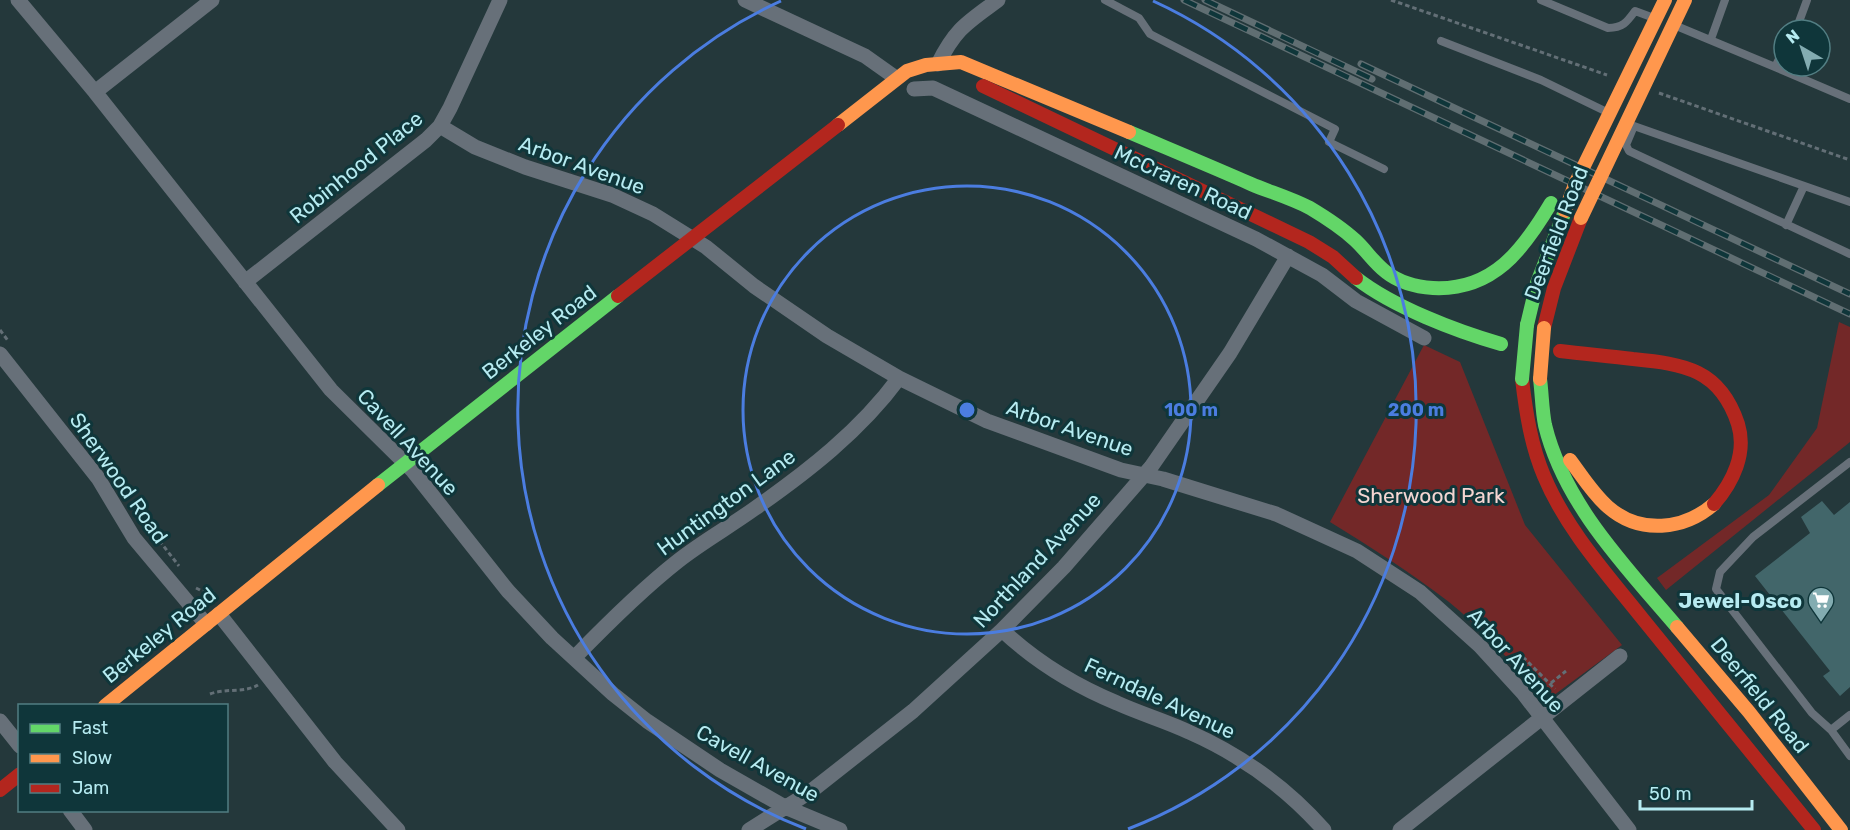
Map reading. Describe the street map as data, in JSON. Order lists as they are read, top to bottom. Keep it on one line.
{"streets":{"main road":["Deerfield Road","Berkeley Road"],"street":["Arbor Avenue","Robinhood Place","McCraren Road","Cavell Avenue","Sherwood Road","Huntington Lane","Northland Avenue","Ferndale Avenue"]},"crossings":[["Arbor Avenue","Robinhood Place"],["Arbor Avenue","Berkeley Road"],["Arbor Avenue","Huntington Lane"],["Arbor Avenue","Northland Avenue"],["Robinhood Place","Cavell Avenue"],["McCraren Road","Northland Avenue"],["Deerfield Road","Berkeley Road"],["Berkeley Road","Cavell Avenue"],["Berkeley Road","Sherwood Road"],["Cavell Avenue","Huntington Lane"],["Cavell Avenue","Northland Avenue"],["Northland Avenue","Ferndale Avenue"]],"parks":["Sherwood Park"],"places":{"supermarket":["Jewel-Osco"]},"legend":["Fast","Slow","Jam"],"scale_bar":"50 m","north":"top left","rings":["100 m","200 m"]}
